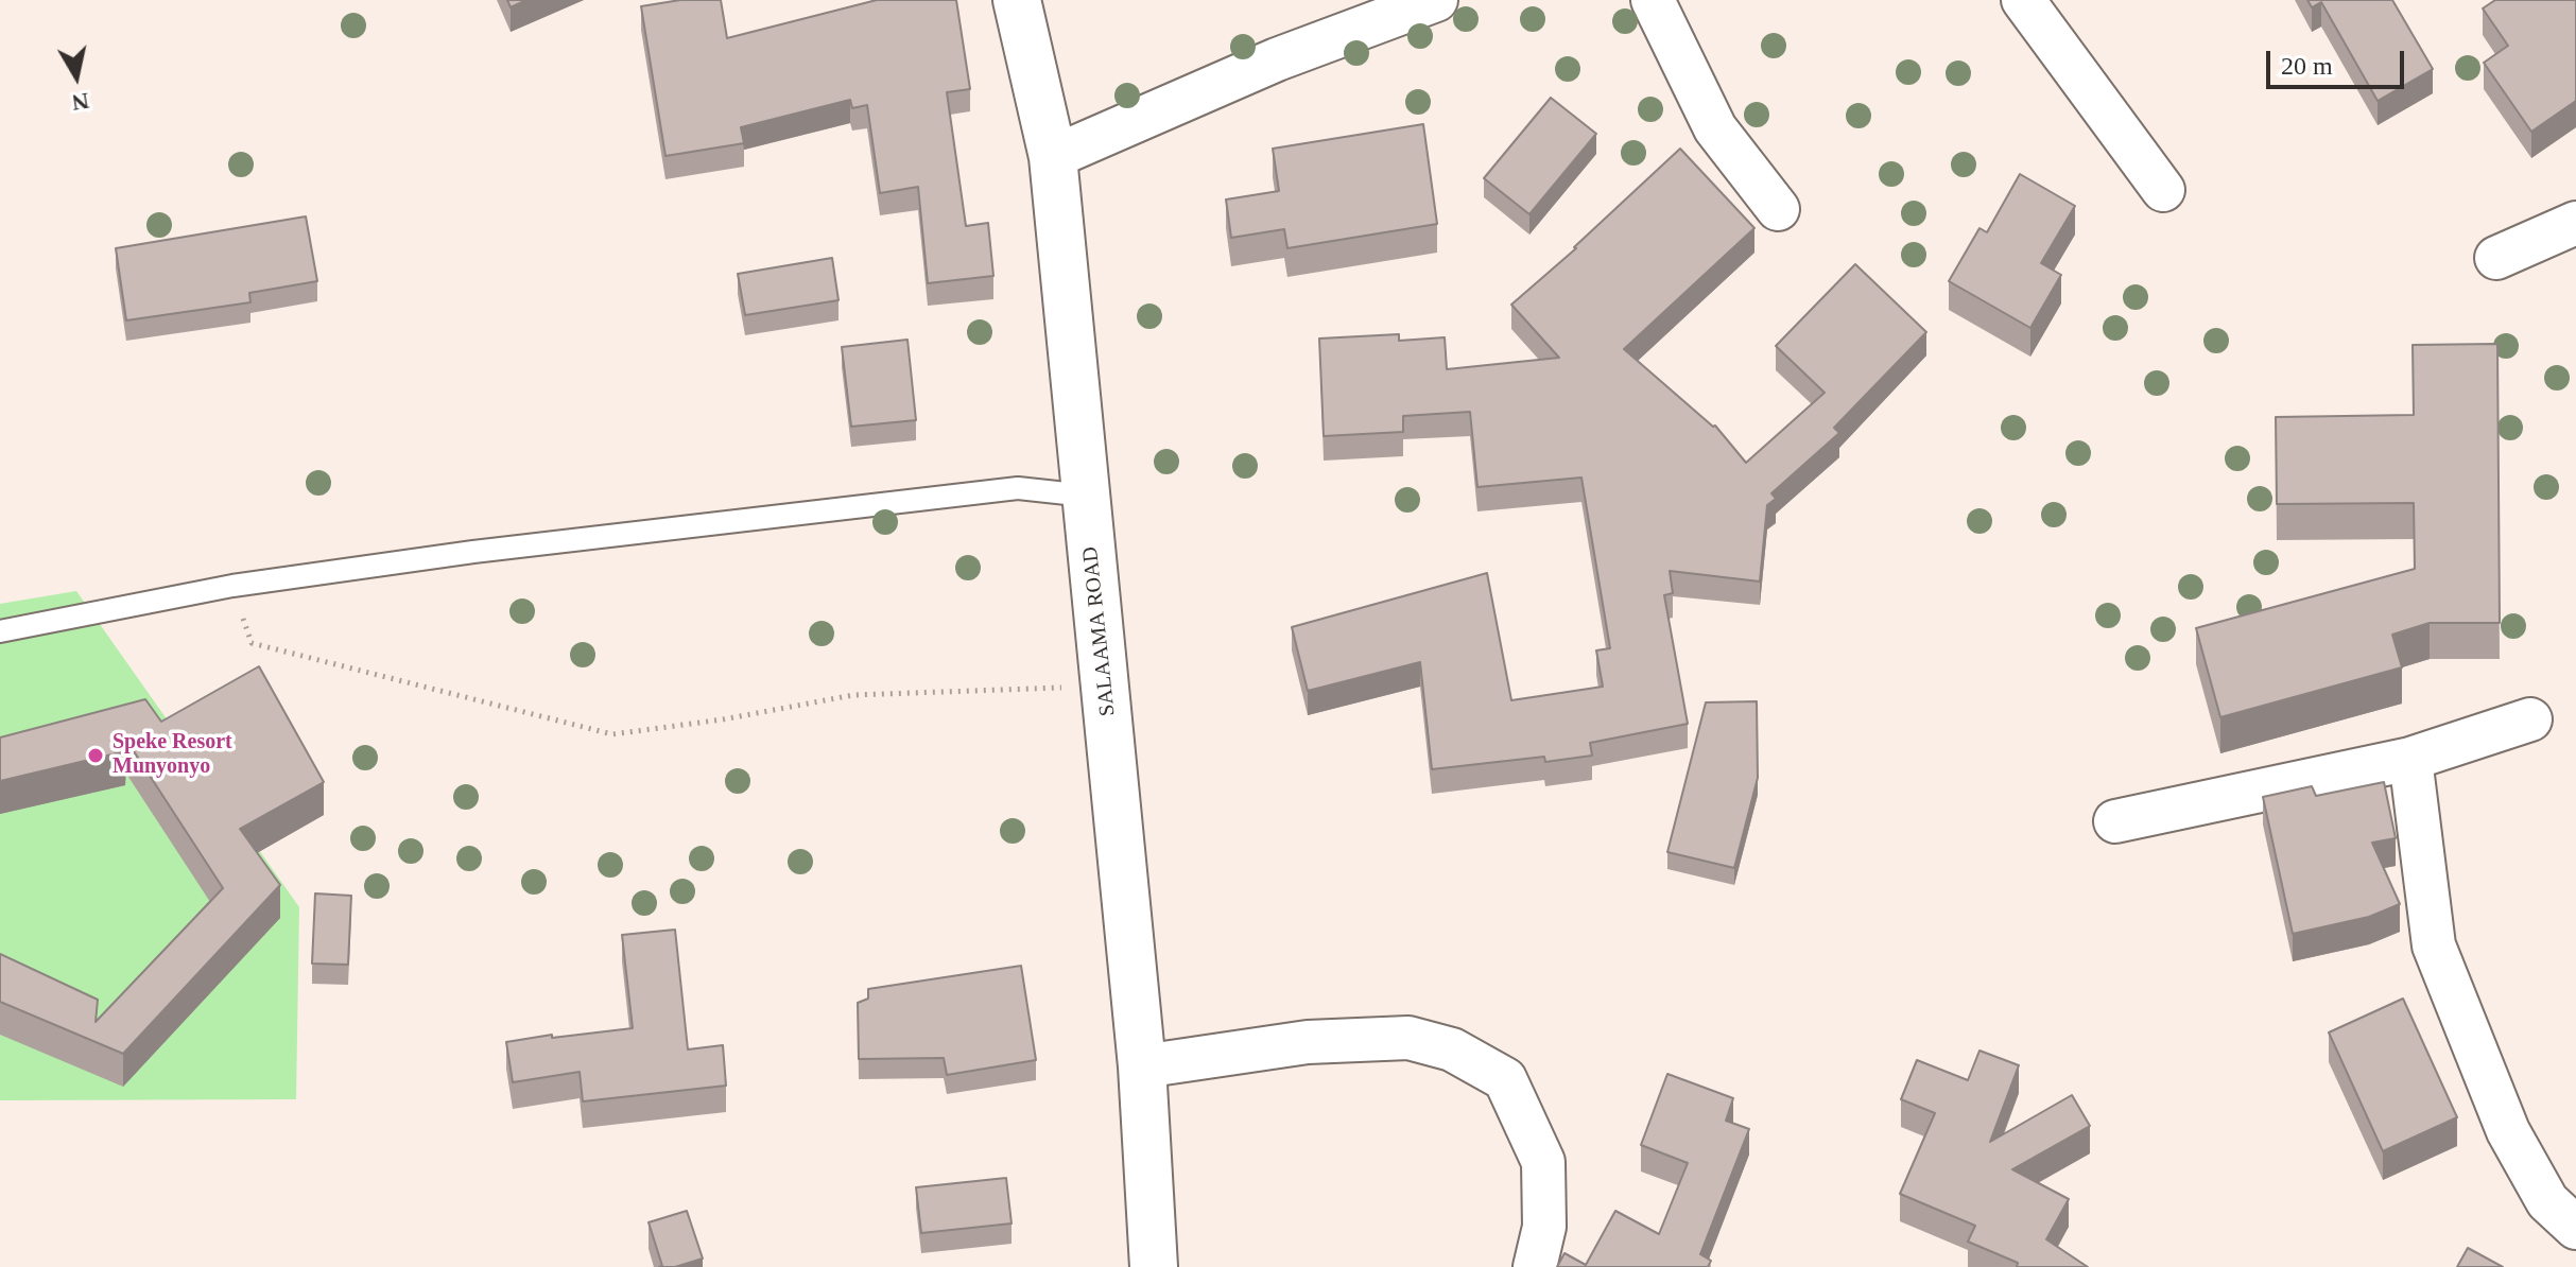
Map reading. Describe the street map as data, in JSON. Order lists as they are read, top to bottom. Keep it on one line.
{"streets":{"street":["SALAAMA ROAD"]},"places":["Speke Resort Munyonyo"],"scale_bar":"20 m","north":"bottom"}
